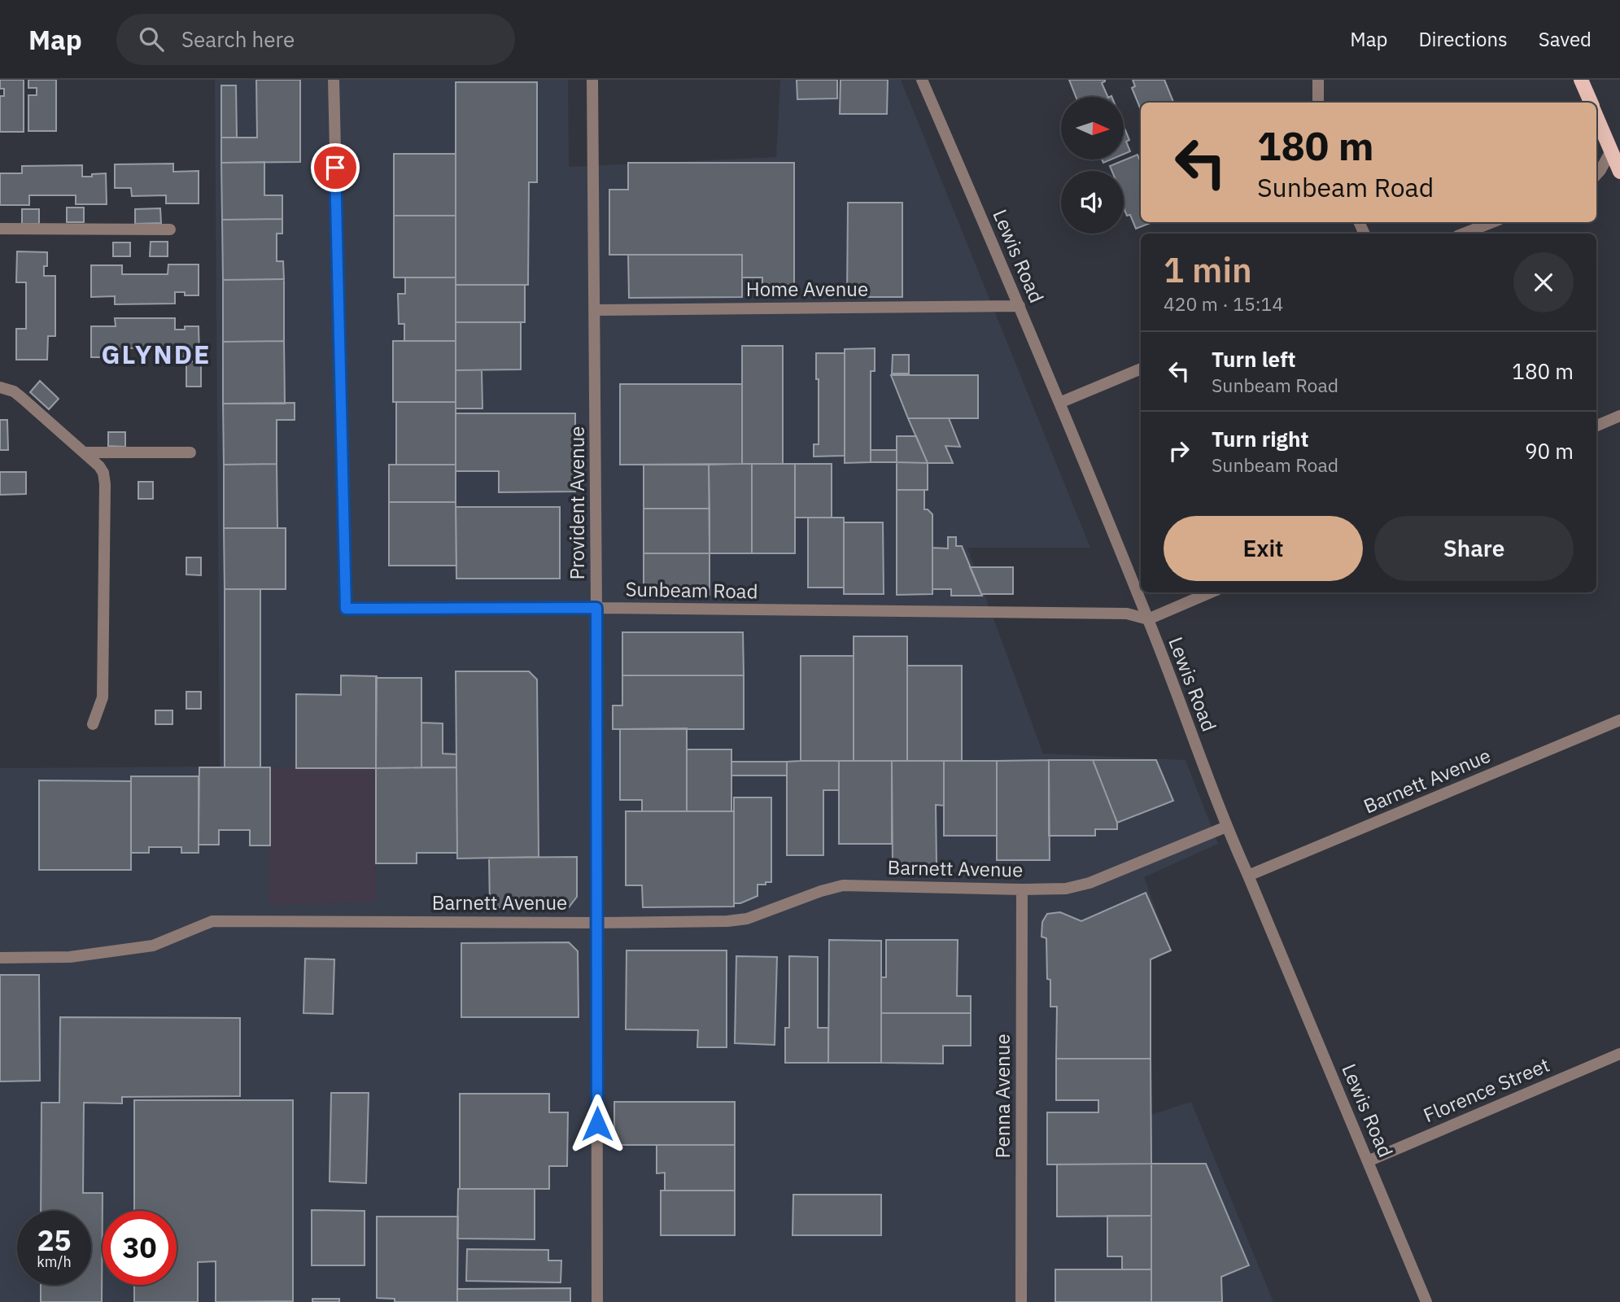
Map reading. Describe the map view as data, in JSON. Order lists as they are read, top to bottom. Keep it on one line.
{"streets":{"street":["Lewis Road","Home Avenue","Provident Avenue","Sunbeam Road","Barnett Avenue","Florence Street","Penna Avenue"]},"crossings":[["Lewis Road","Home Avenue"],["Lewis Road","Sunbeam Road"],["Lewis Road","Barnett Avenue"],["Lewis Road","Florence Street"],["Home Avenue","Provident Avenue"],["Provident Avenue","Sunbeam Road"],["Provident Avenue","Barnett Avenue"],["Barnett Avenue","Penna Avenue"]],"districts":["GLYNDE"],"north":"right","page":{"header":"Map","search":"Search here","nav":["Map","Directions","Saved"],"turn":["180 m","Sunbeam Road"],"heading":["1 min","420 m · 15:14"],"list":[{"name":"Turn left","note":"Sunbeam Road","value":"180 m"},{"name":"Turn right","note":"Sunbeam Road","value":"90 m"}],"buttons":["Exit","Share"],"speed":"25 km/h","limit":"30"}}
